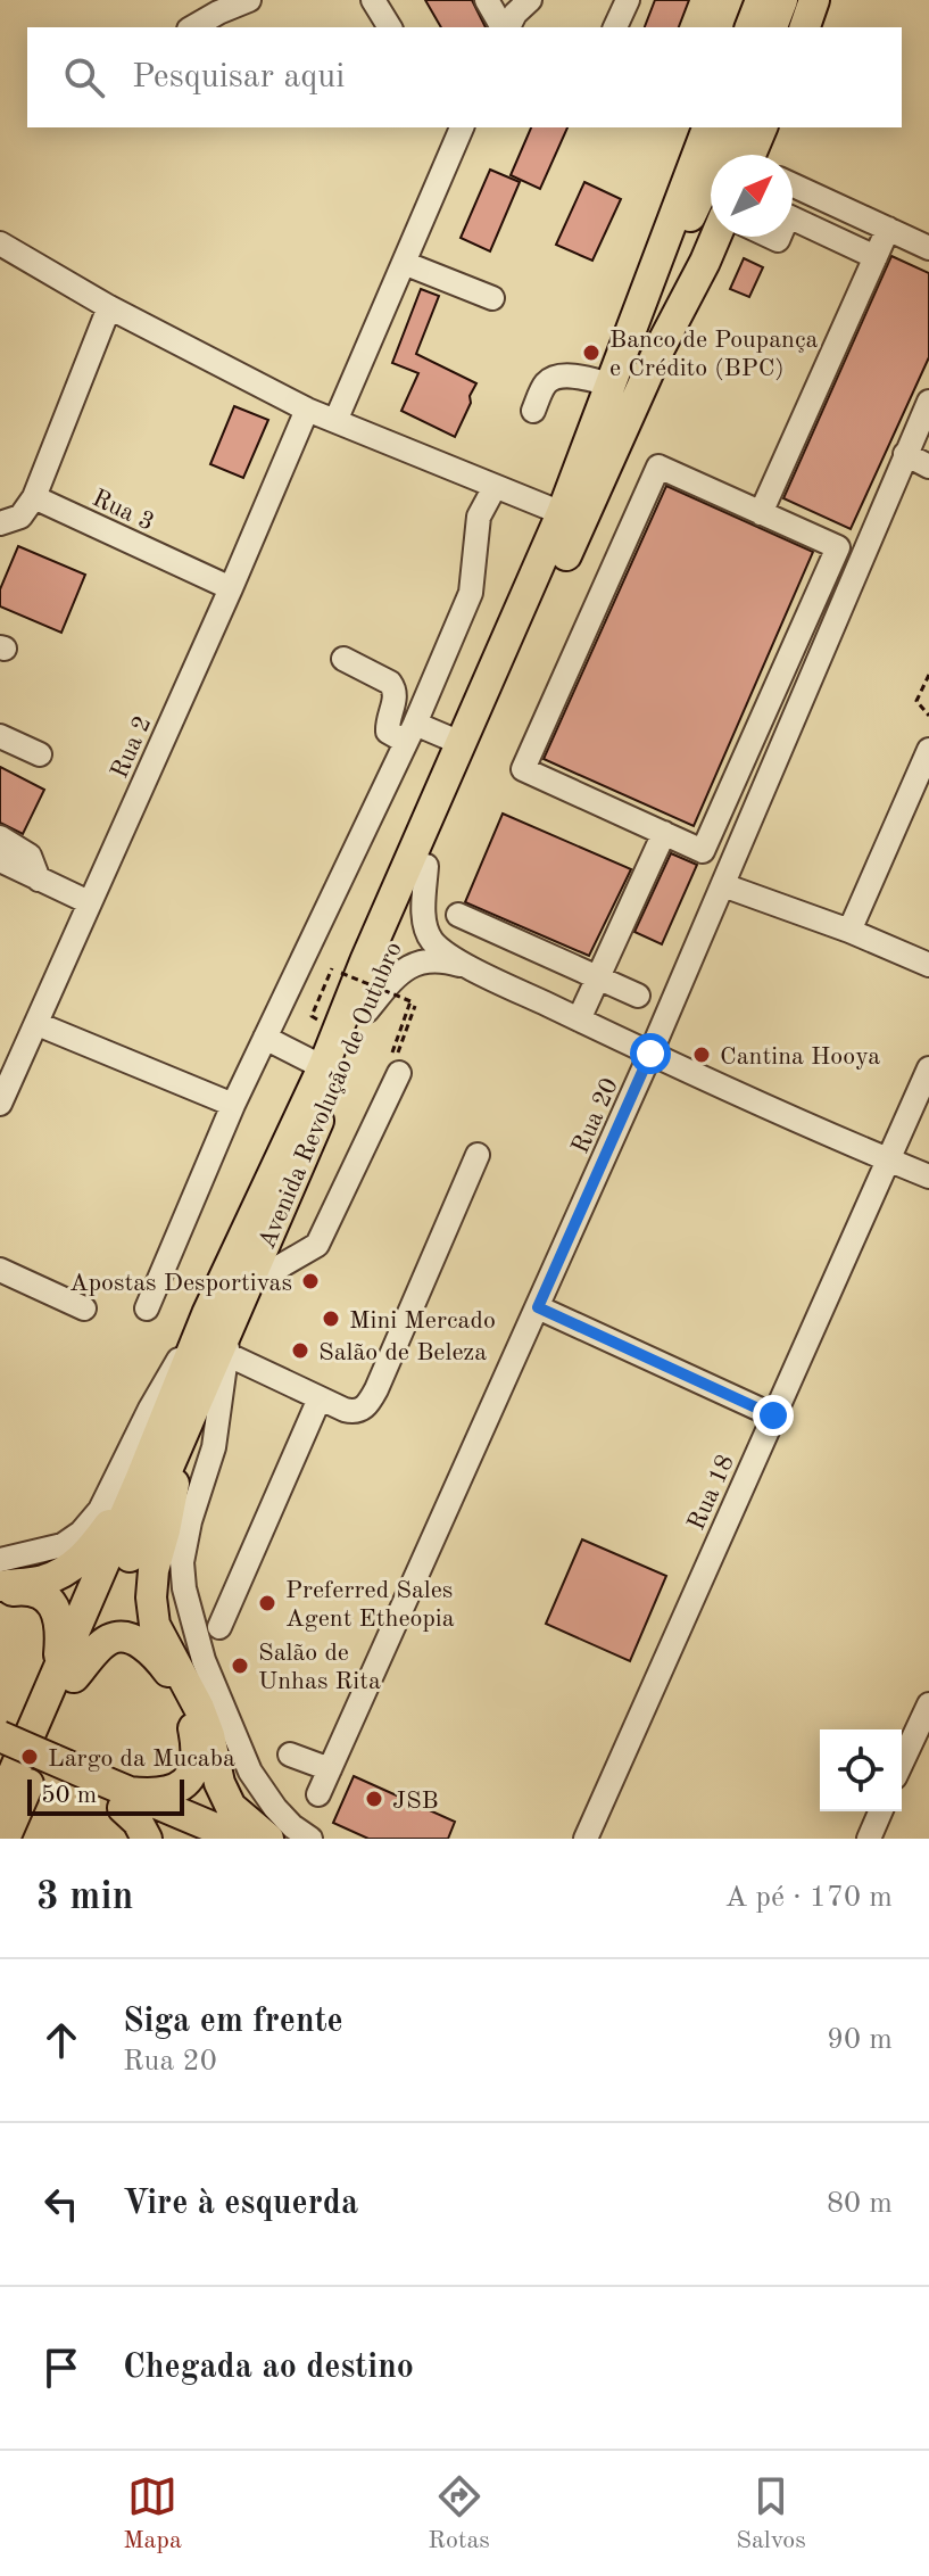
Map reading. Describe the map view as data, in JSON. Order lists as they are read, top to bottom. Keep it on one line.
{"streets":{"main road":["Avenida Revolução de Outubro"],"street":["Rua 3","Rua 2","Rua 20","Rua 18"]},"crossings":[["Rua 3","Rua 2"]],"places":["Banco de Poupança e Crédito (BPC)","Cantina Hooya","Apostas Desportivas","Mini Mercado","Salão de Beleza","Preferred Sales Agent Etheopia","Salão de Unhas Rita","Largo da Mucaba","JSB"],"scale_bar":"50 m","north":"top right","page":{"search":"Pesquisar aqui","scale":"50 m","heading":["3 min","A pé · 170 m"],"list":[["Siga em frente","Rua 20","90 m"],["Vire à esquerda","80 m"],"Chegada ao destino"],"nav":["Mapa","Rotas","Salvos"]}}
